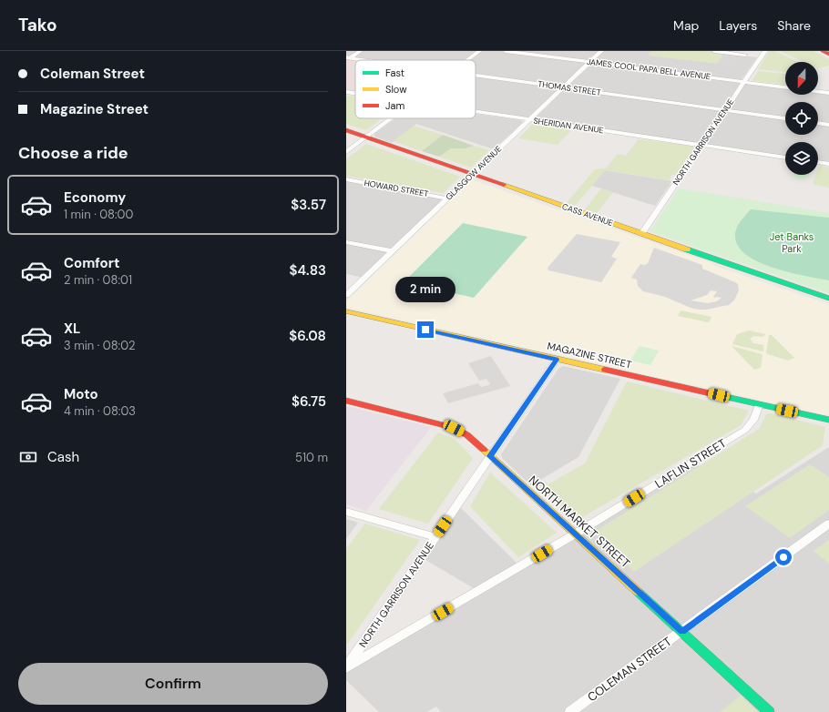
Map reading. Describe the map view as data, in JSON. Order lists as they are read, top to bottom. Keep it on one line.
{"streets":{"street":["JAMES COOL PAPA BELL AVENUE","THOMAS STREET","SHERIDAN AVENUE","NORTH GARRISON AVENUE","GLASGOW AVENUE","HOWARD STREET","CASS AVENUE","MAGAZINE STREET","LAFLIN STREET","NORTH MARKET STREET","COLEMAN STREET"]},"crossings":[["JAMES COOL PAPA BELL AVENUE","NORTH GARRISON AVENUE"],["JAMES COOL PAPA BELL AVENUE","GLASGOW AVENUE"],["THOMAS STREET","NORTH GARRISON AVENUE"],["THOMAS STREET","GLASGOW AVENUE"],["SHERIDAN AVENUE","NORTH GARRISON AVENUE"],["SHERIDAN AVENUE","GLASGOW AVENUE"],["NORTH GARRISON AVENUE","CASS AVENUE"],["NORTH GARRISON AVENUE","MAGAZINE STREET"],["NORTH GARRISON AVENUE","LAFLIN STREET"],["NORTH GARRISON AVENUE","NORTH MARKET STREET"],["GLASGOW AVENUE","HOWARD STREET"],["GLASGOW AVENUE","CASS AVENUE"],["MAGAZINE STREET","LAFLIN STREET"],["LAFLIN STREET","NORTH MARKET STREET"],["NORTH MARKET STREET","COLEMAN STREET"]],"parks":["Jet Banks Park"],"legend":["Fast","Slow","Jam"],"north":"bottom","page":{"header":"Tako","nav":["Map","Layers","Share"],"banner":["Coleman Street","Magazine Street"],"heading":"Choose a ride","list":[{"name":"Economy","note":"1 min · 08:00","value":"$3.57"},{"name":"Comfort","note":"2 min · 08:01","value":"$4.83"},{"name":"XL","note":"3 min · 08:02","value":"$6.08"},{"name":"Moto","note":"4 min · 08:03","value":"$6.75"}],"bubble":"2 min","pay":["Cash","510 m"],"buttons":"Confirm"}}
